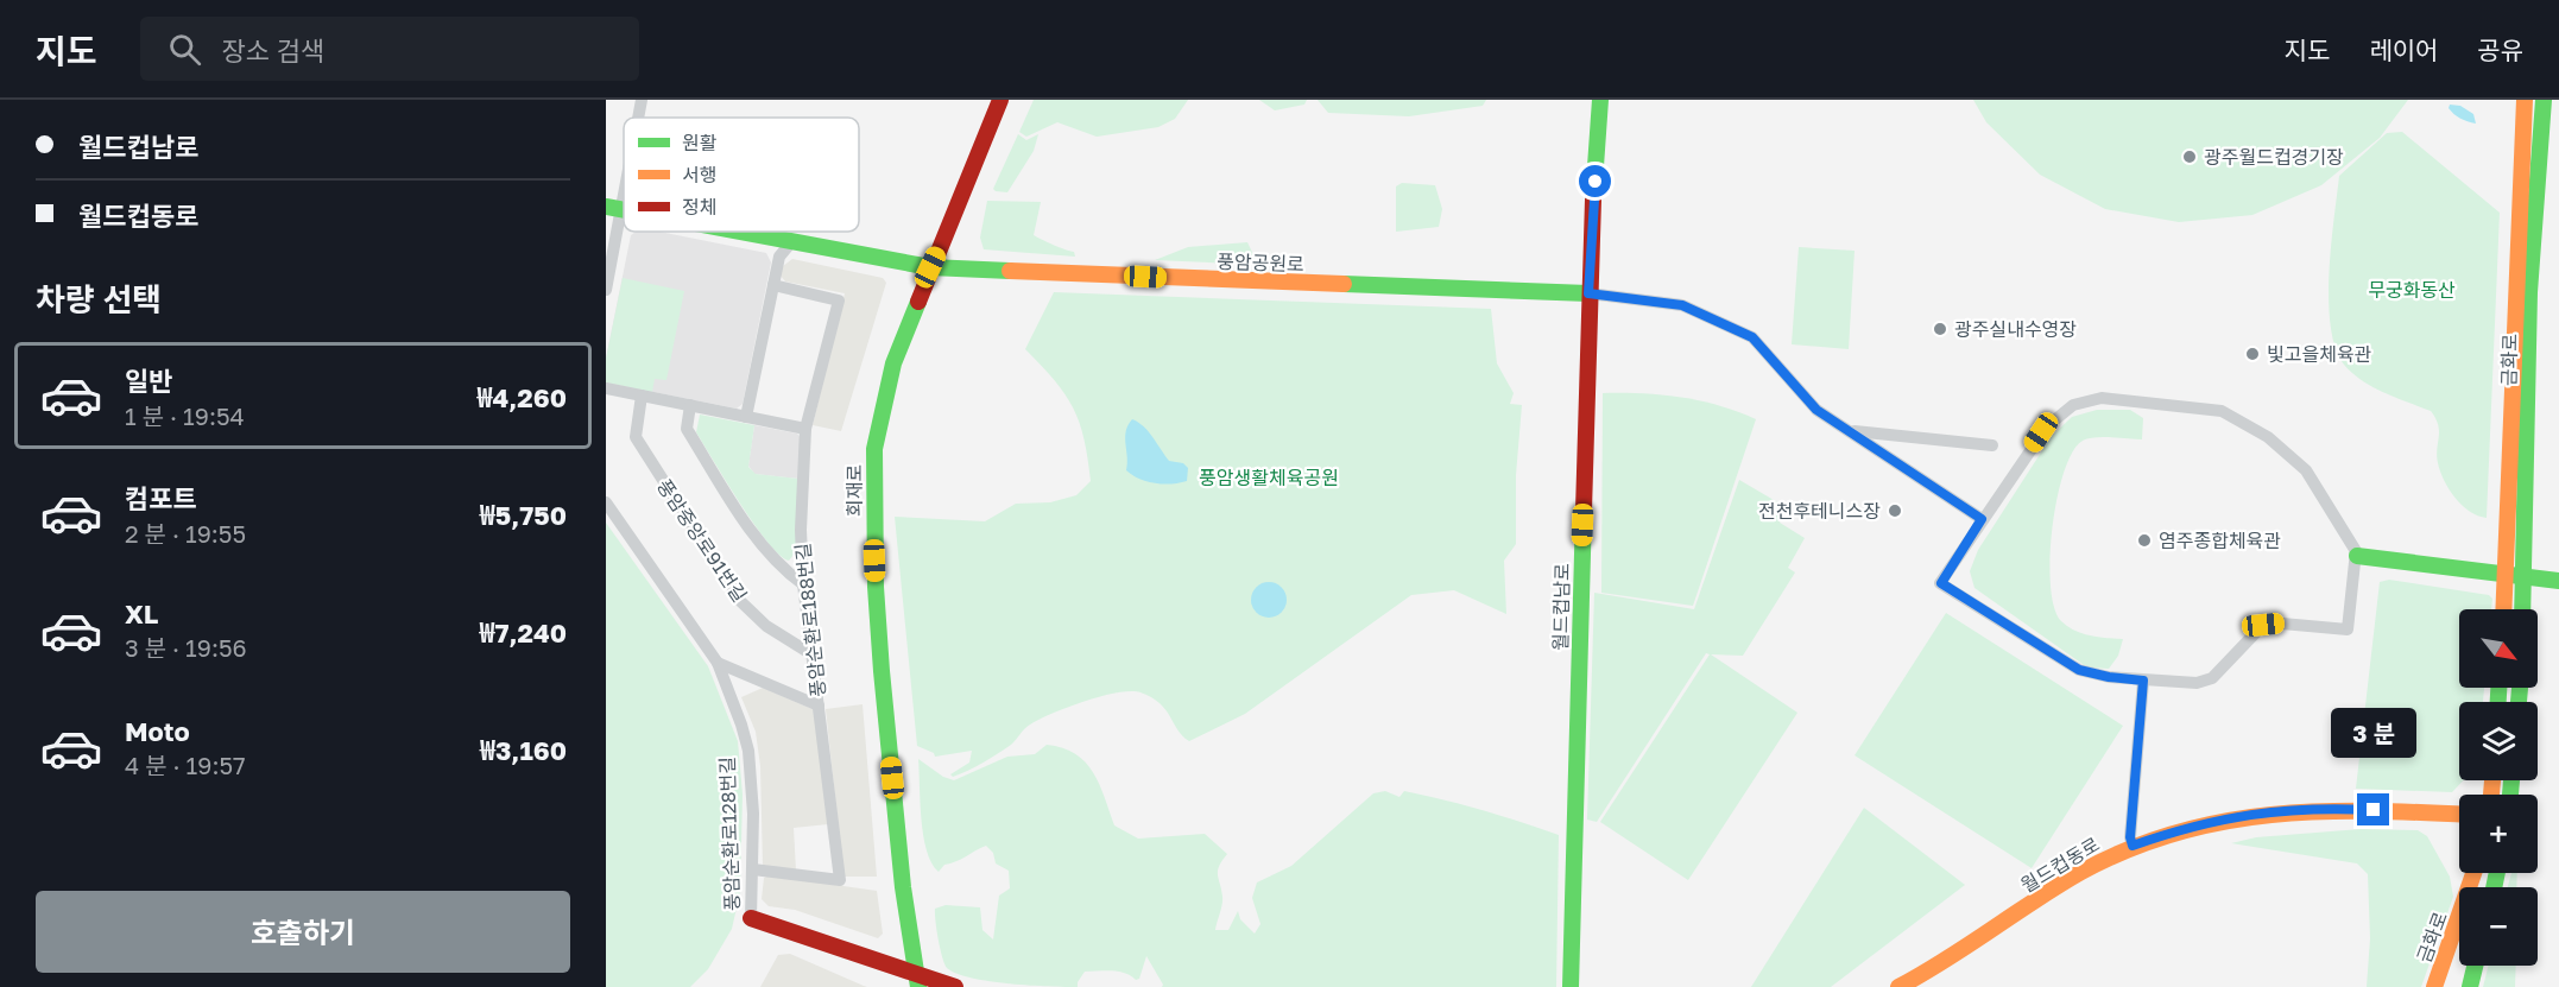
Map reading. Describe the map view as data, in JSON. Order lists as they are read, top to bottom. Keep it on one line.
{"streets":{"street":["풍암공원로","금화로","회재로","풍암중앙로91번길","월드컵남로","풍암순환로188번길","풍암순환로128번길","월드컵동로"]},"crossings":[["풍암공원로","회재로"],["풍암공원로","월드컵남로"],["회재로","풍암순환로128번길"],["풍암중앙로91번길","풍암순환로188번길"],["풍암순환로188번길","풍암순환로128번길"]],"parks":["무궁화동산","풍암생활체육공원"],"places":["광주월드컵경기장","광주실내수영장","빛고을체육관","전천후테니스장","염주종합체육관"],"legend":["원활","서행","정체"],"north":"bottom right","page":{"header":"지도","search":"장소 검색","nav":["지도","레이어","공유"],"banner":["월드컵남로","월드컵동로"],"heading":"차량 선택","list":[{"name":"일반","note":"1 분 · 19:54","value":"₩4,260"},{"name":"컴포트","note":"2 분 · 19:55","value":"₩5,750"},{"name":"XL","note":"3 분 · 19:56","value":"₩7,240"},{"name":"Moto","note":"4 분 · 19:57","value":"₩3,160"}],"map_buttons":["+","−"],"bubble":"3 분","buttons":"호출하기"}}
